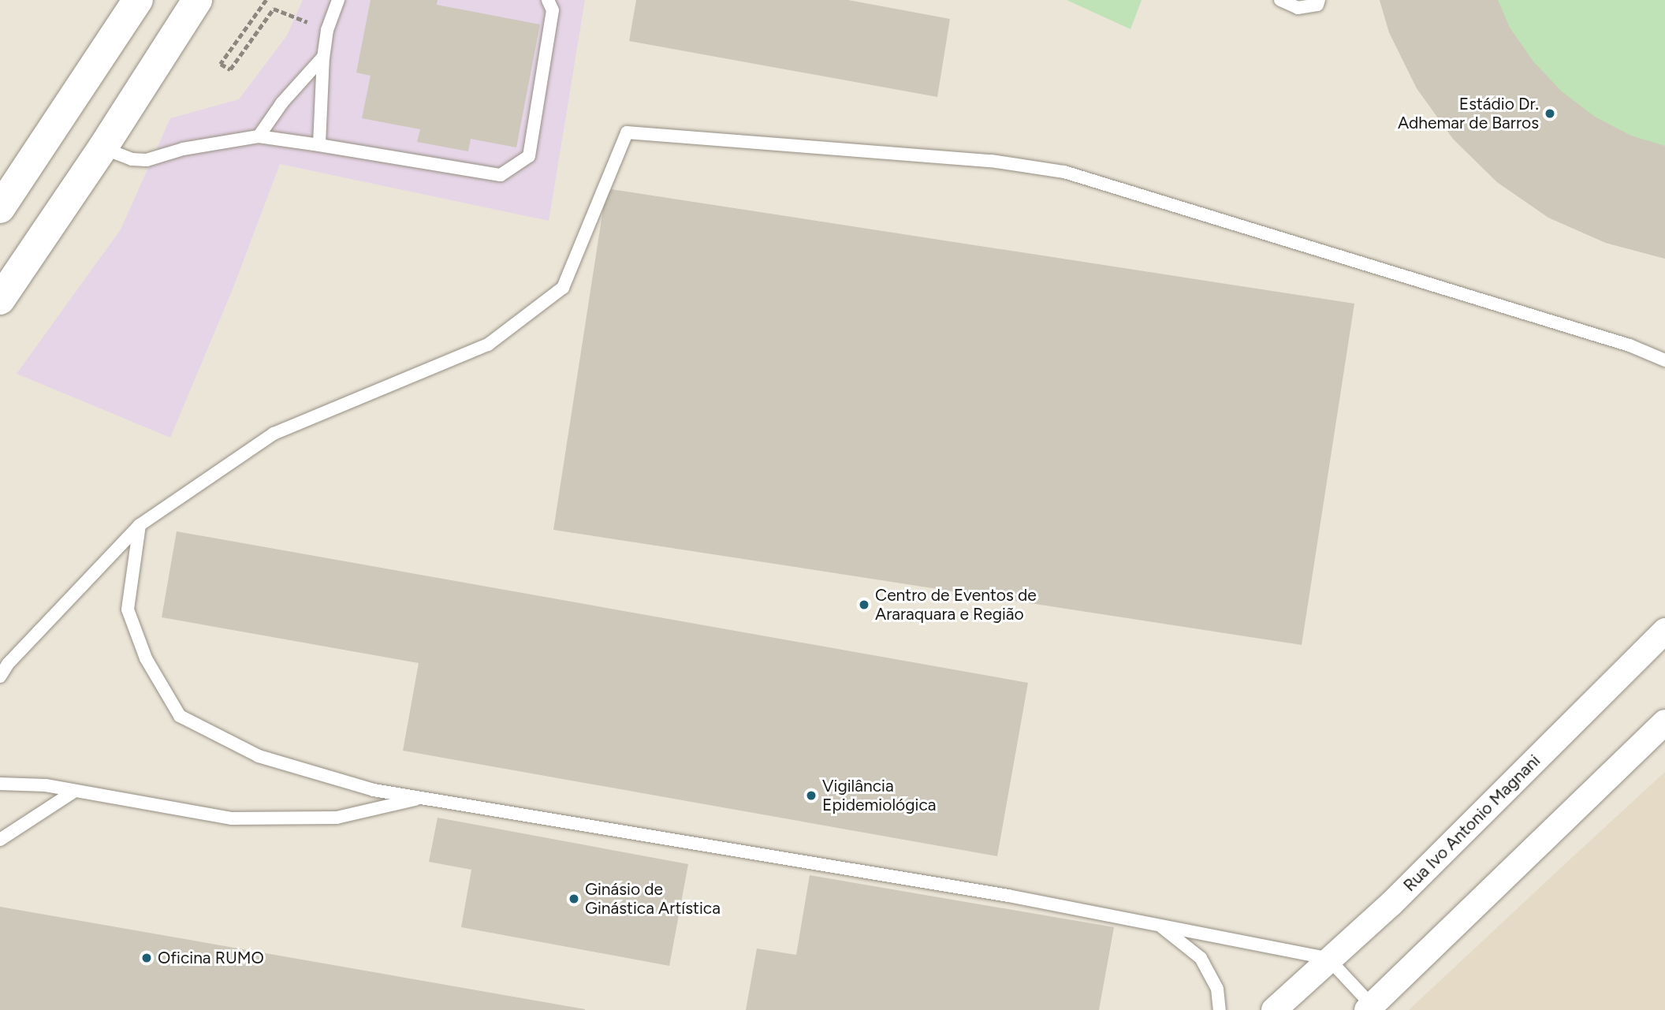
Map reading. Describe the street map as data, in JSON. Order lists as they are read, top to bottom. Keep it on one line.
{"streets":{"street":["Rua Ivo Antonio Magnani"]},"places":["Estádio Dr. Adhemar de Barros","Centro de Eventos de Araraquara e Região","Vigilância Epidemiológica","Ginásio de Ginástica Artística","Oficina RUMO"]}
